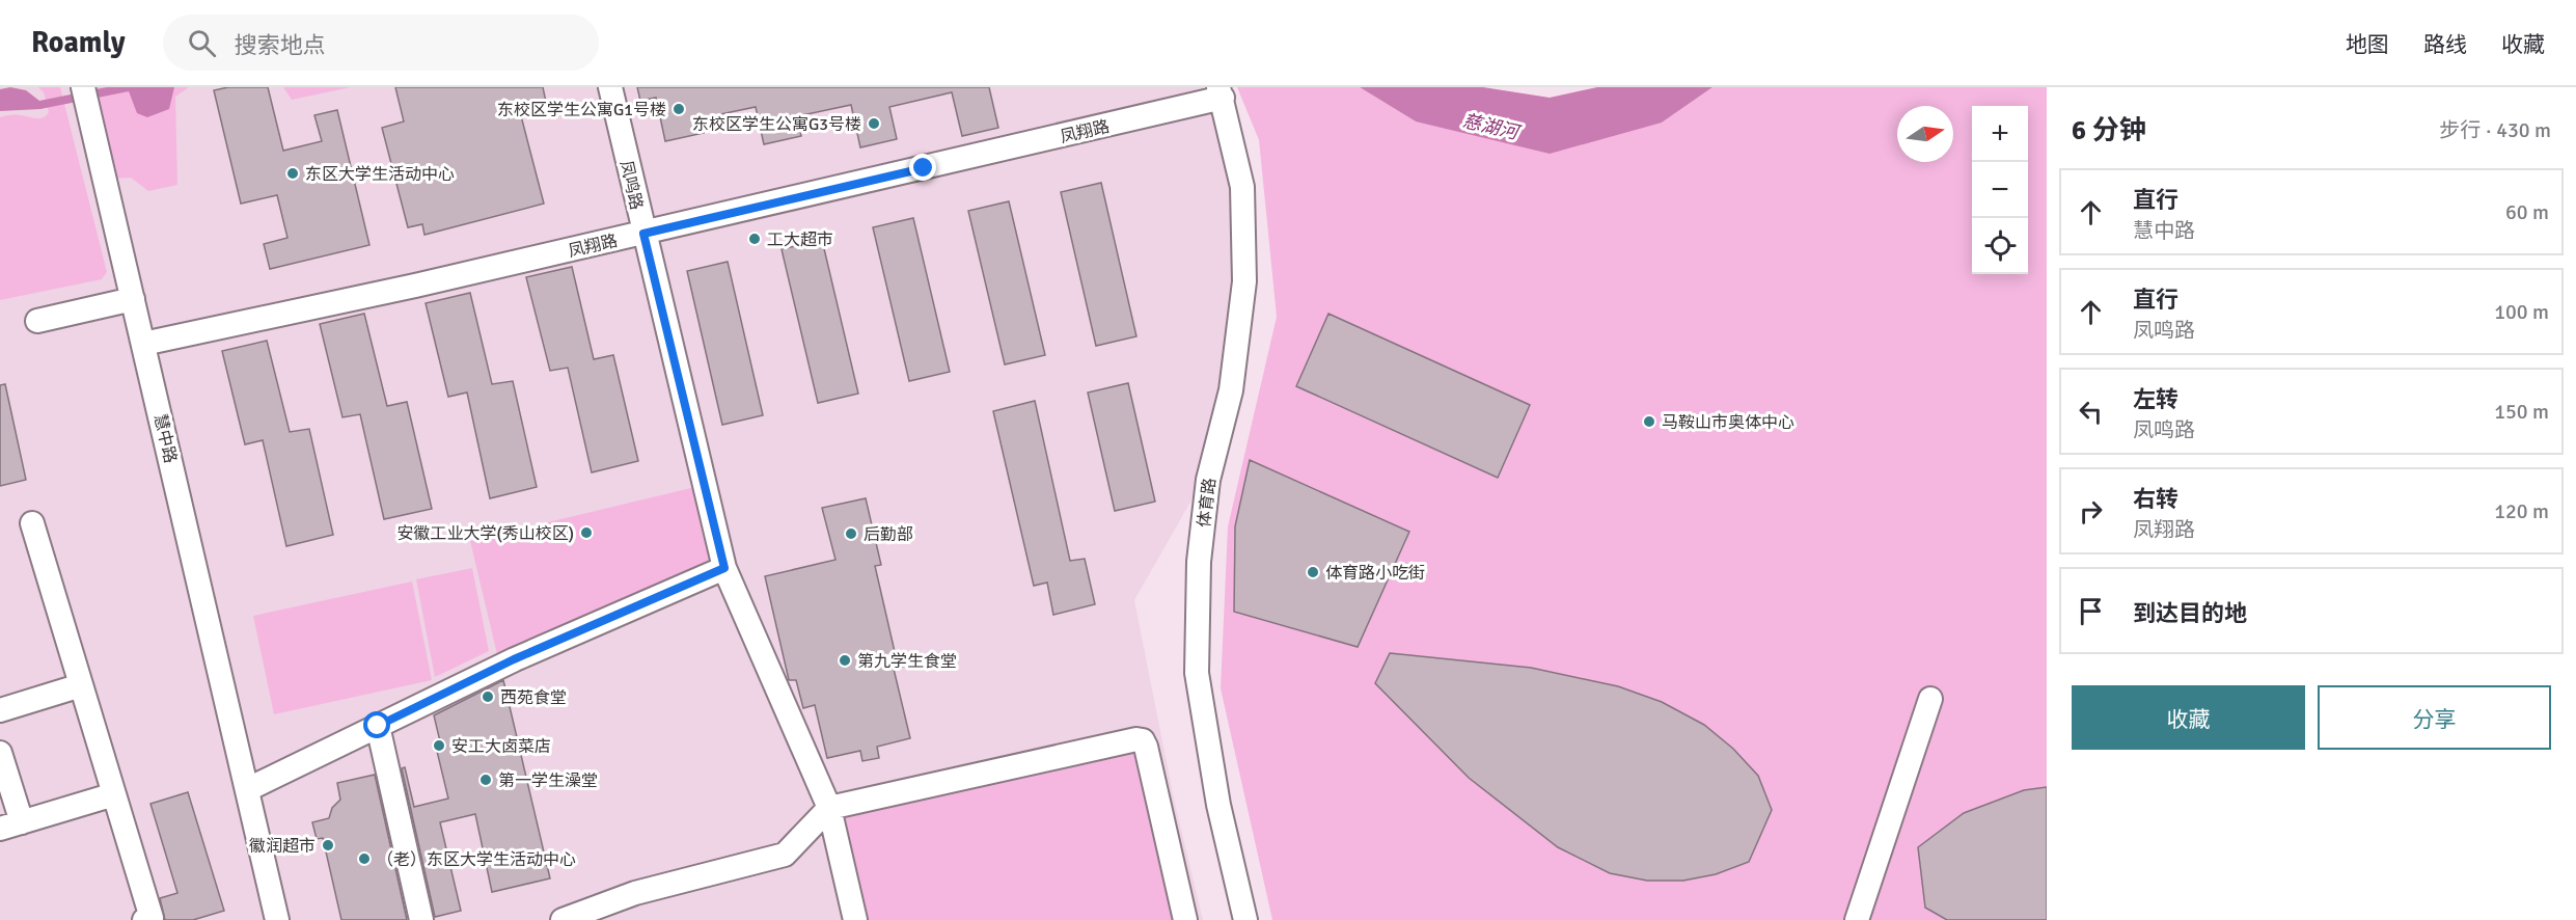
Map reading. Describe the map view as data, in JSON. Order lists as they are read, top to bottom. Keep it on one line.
{"streets":{"street":["凤翔路","凤鸣路","慧中路","体育路"]},"crossings":[["凤翔路","凤鸣路"],["凤翔路","慧中路"],["凤翔路","体育路"]],"water":["慈湖河"],"places":["东校区学生公寓G1号楼","东校区学生公寓G3号楼","东区大学生活动中心","工大超市","马鞍山市奥体中心","安徽工业大学(秀山校区)","后勤部","体育路小吃街","第九学生食堂","西苑食堂","安工大卤菜店","第一学生澡堂","徽润超市","（老）东区大学生活动中心"],"north":"right","page":{"header":"Roamly","search":"搜索地点","nav":["地图","路线","收藏"],"heading":["6 分钟","步行 · 430 m"],"map_buttons":["+","−"],"list":[["直行","慧中路","60 m"],["直行","凤鸣路","100 m"],["左转","凤鸣路","150 m"],["右转","凤翔路","120 m"],"到达目的地"],"buttons":["收藏","分享"]}}
